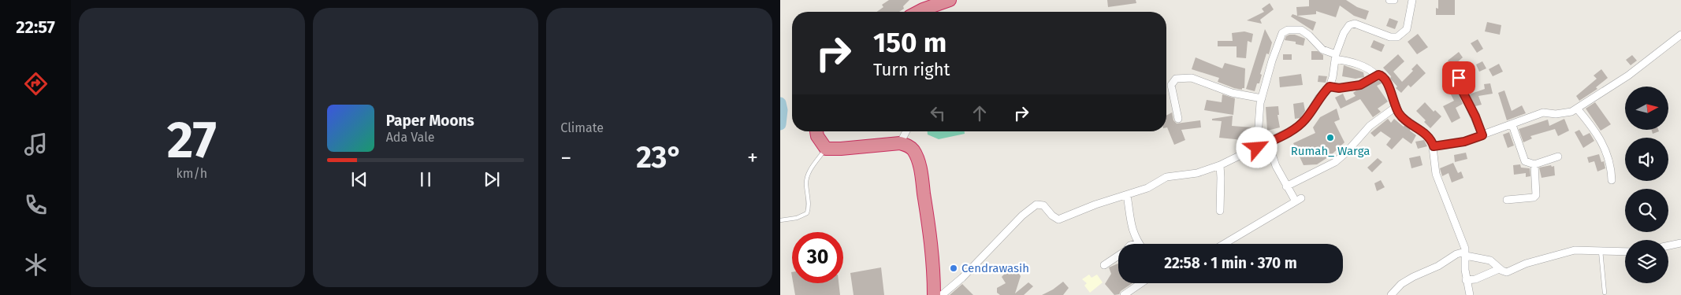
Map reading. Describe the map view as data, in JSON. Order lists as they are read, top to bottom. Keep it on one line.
{"places":["Rumah_ Warga","Cendrawasih"],"north":"right","page":{"tabs":"22:57","tile":[["27","km/h"],"Climate"],"turn":["150 m","Turn right"],"song":["Paper Moons","Ada Vale"],"heat":["−","23°","+"],"limit":"30","trip":"22:58 · 1 min · 370 m"}}
